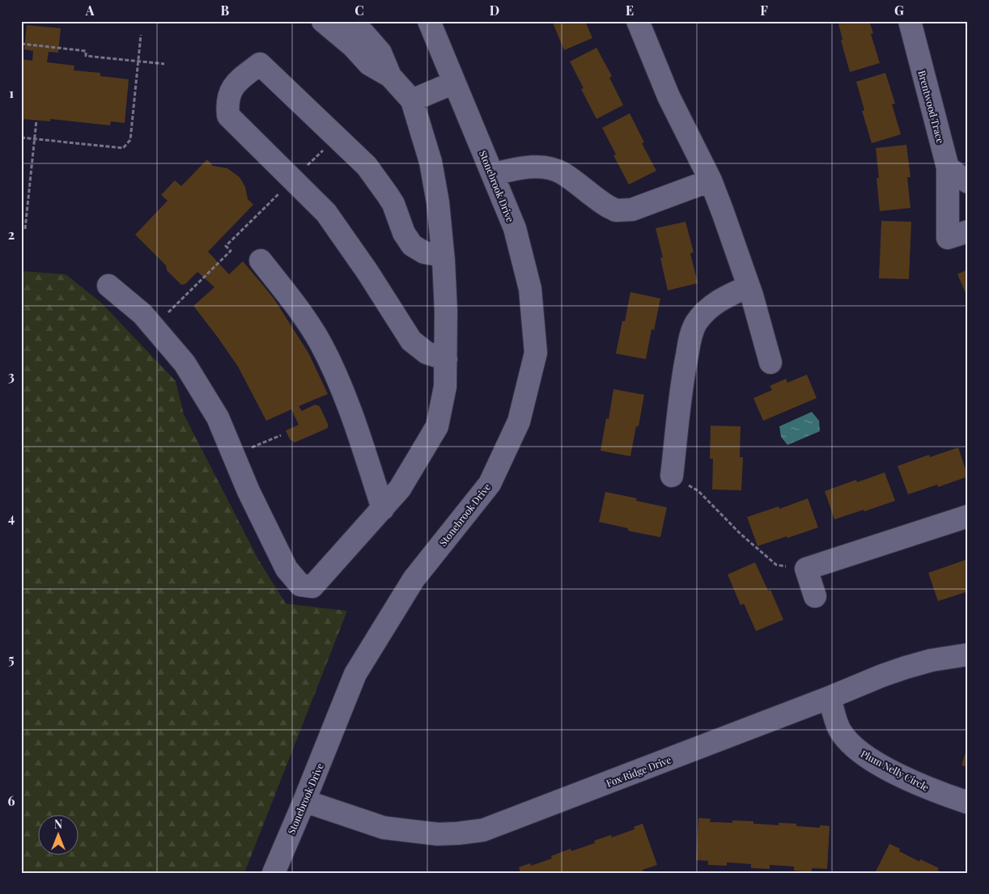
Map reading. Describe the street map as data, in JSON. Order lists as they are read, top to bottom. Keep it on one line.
{"streets":{"street":["Brentwood Trace","Stonebrook Drive","Plum Nelly Circle","Fox Ridge Drive"]},"crossings":[["Stonebrook Drive","Fox Ridge Drive"],["Plum Nelly Circle","Fox Ridge Drive"]],"north":"top","grid":{"columns":["A","B","C","D","E","F","G"],"rows":["1","2","3","4","5","6"]}}
